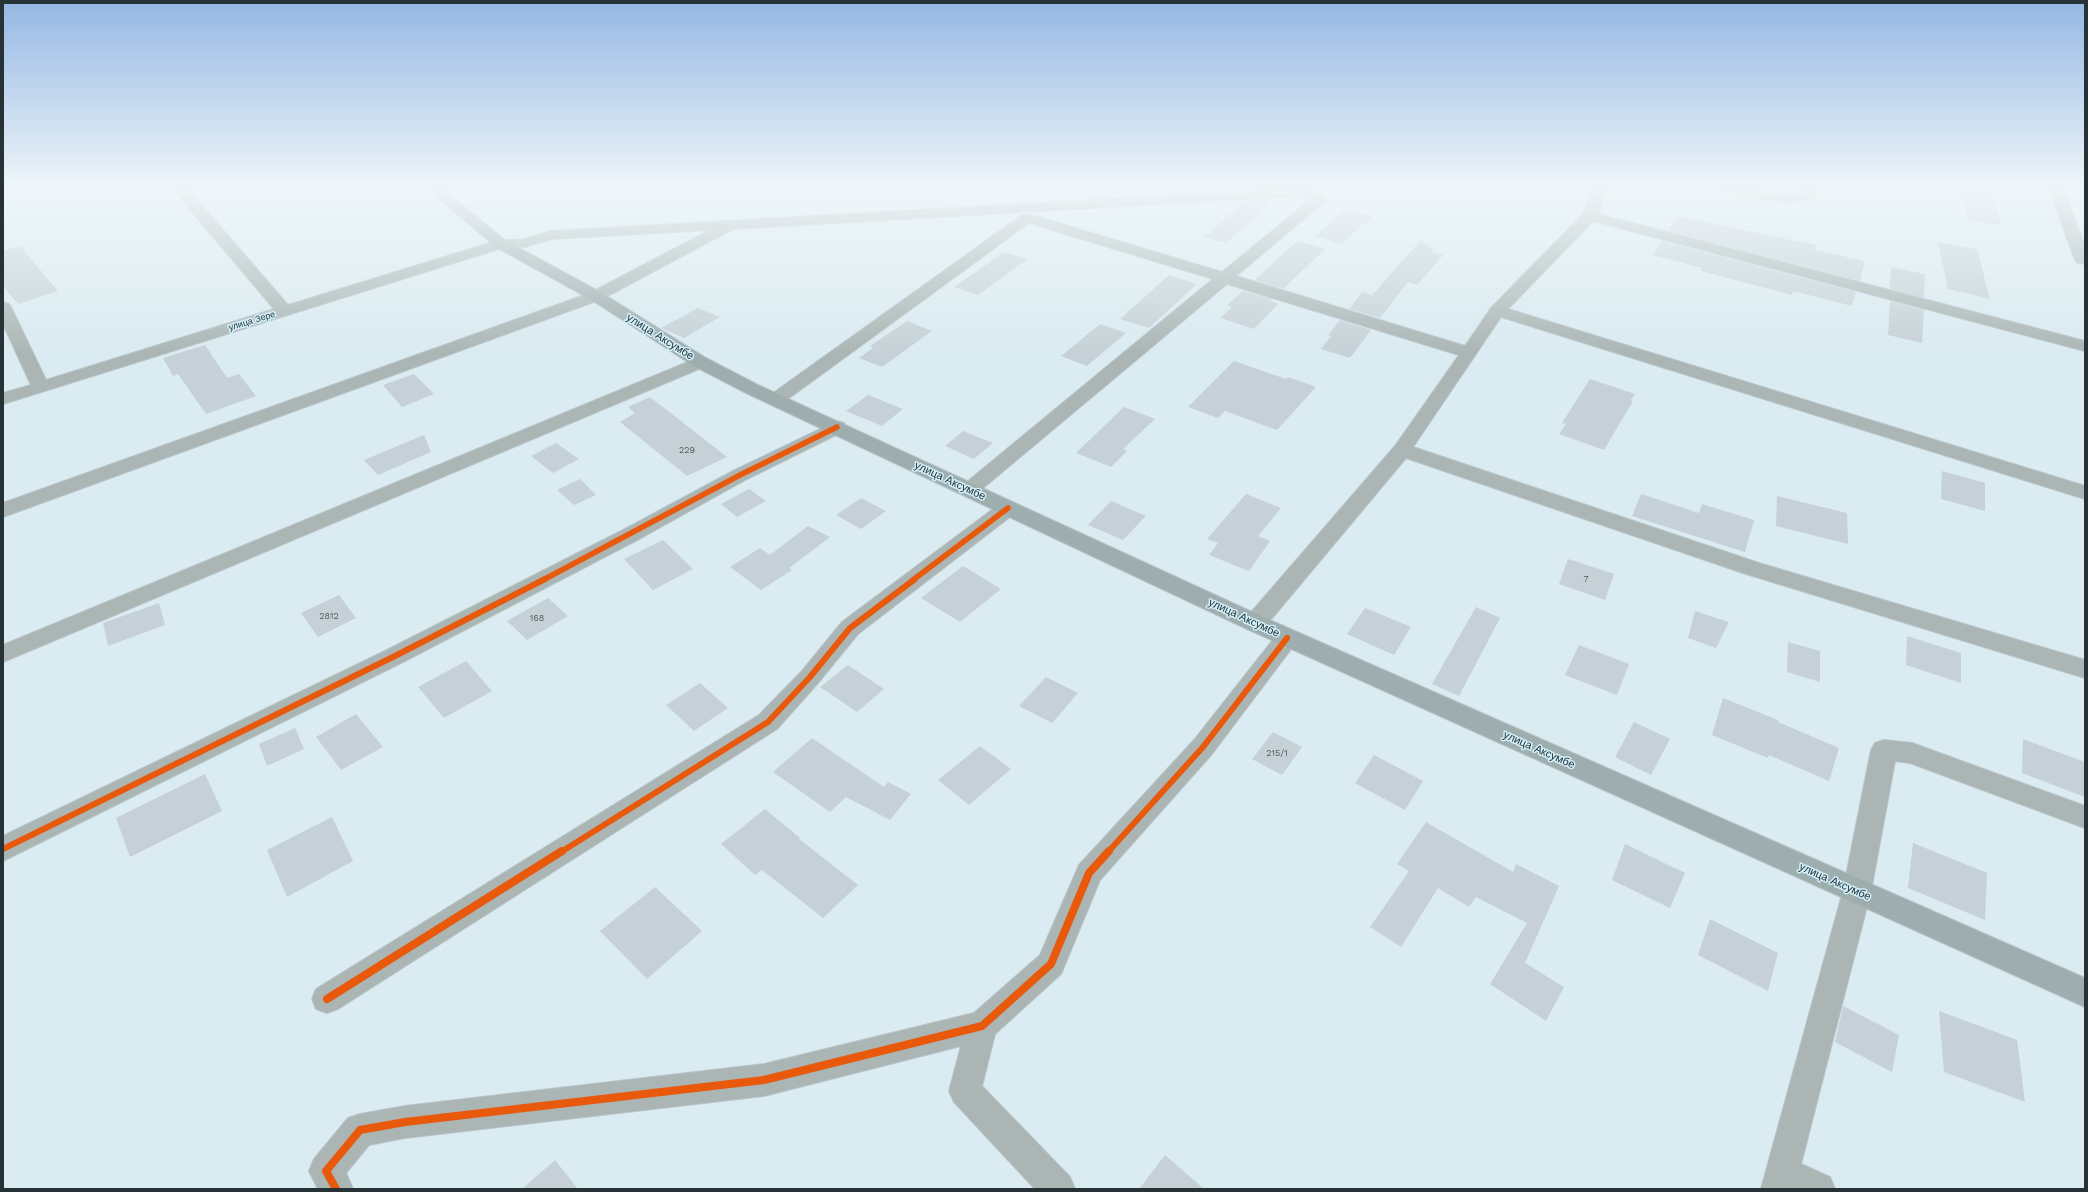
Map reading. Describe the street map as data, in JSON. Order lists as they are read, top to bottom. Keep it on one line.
{"streets":{"main road":["улица Аксумбе"],"street":["улица Зере"]},"crossings":[["улица Зере","улица Аксумбе"]],"house_numbers":["229","7","2812","168","215/1"]}
